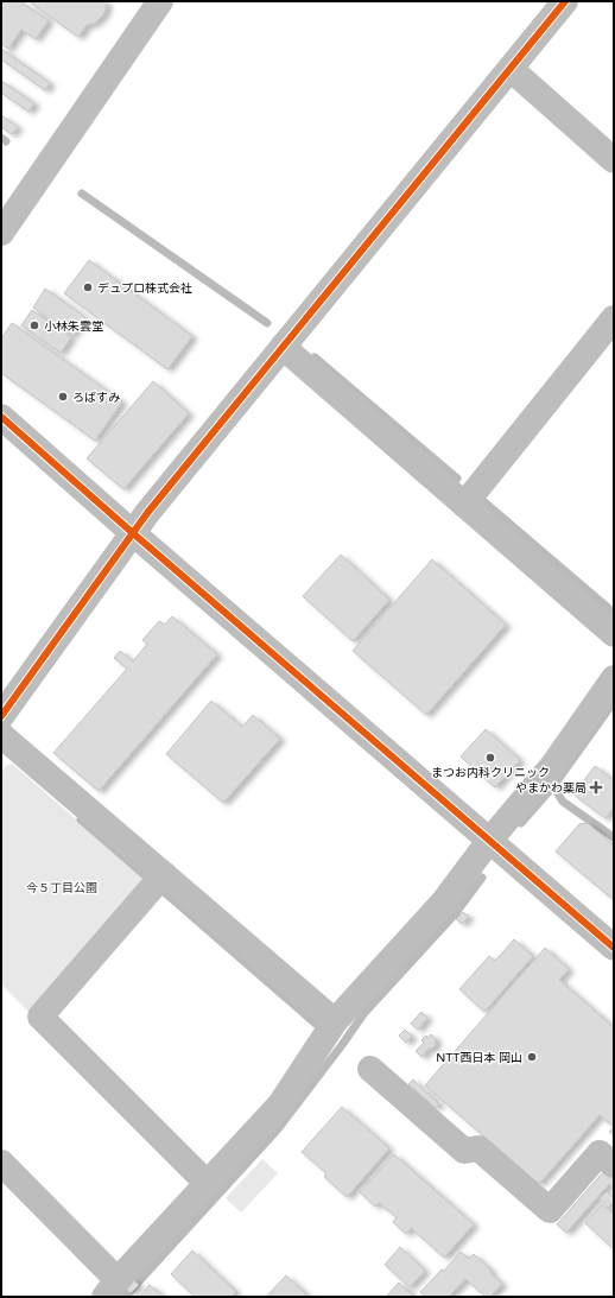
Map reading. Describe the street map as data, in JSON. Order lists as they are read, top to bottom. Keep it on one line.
{"parks":["今５丁目公園"],"places":{"other":["デュプロ株式会社","小林朱雲堂","ろばすみ","まつお内科クリニック","NTT西日本 岡山"],"health":["やまかわ薬局"]}}
